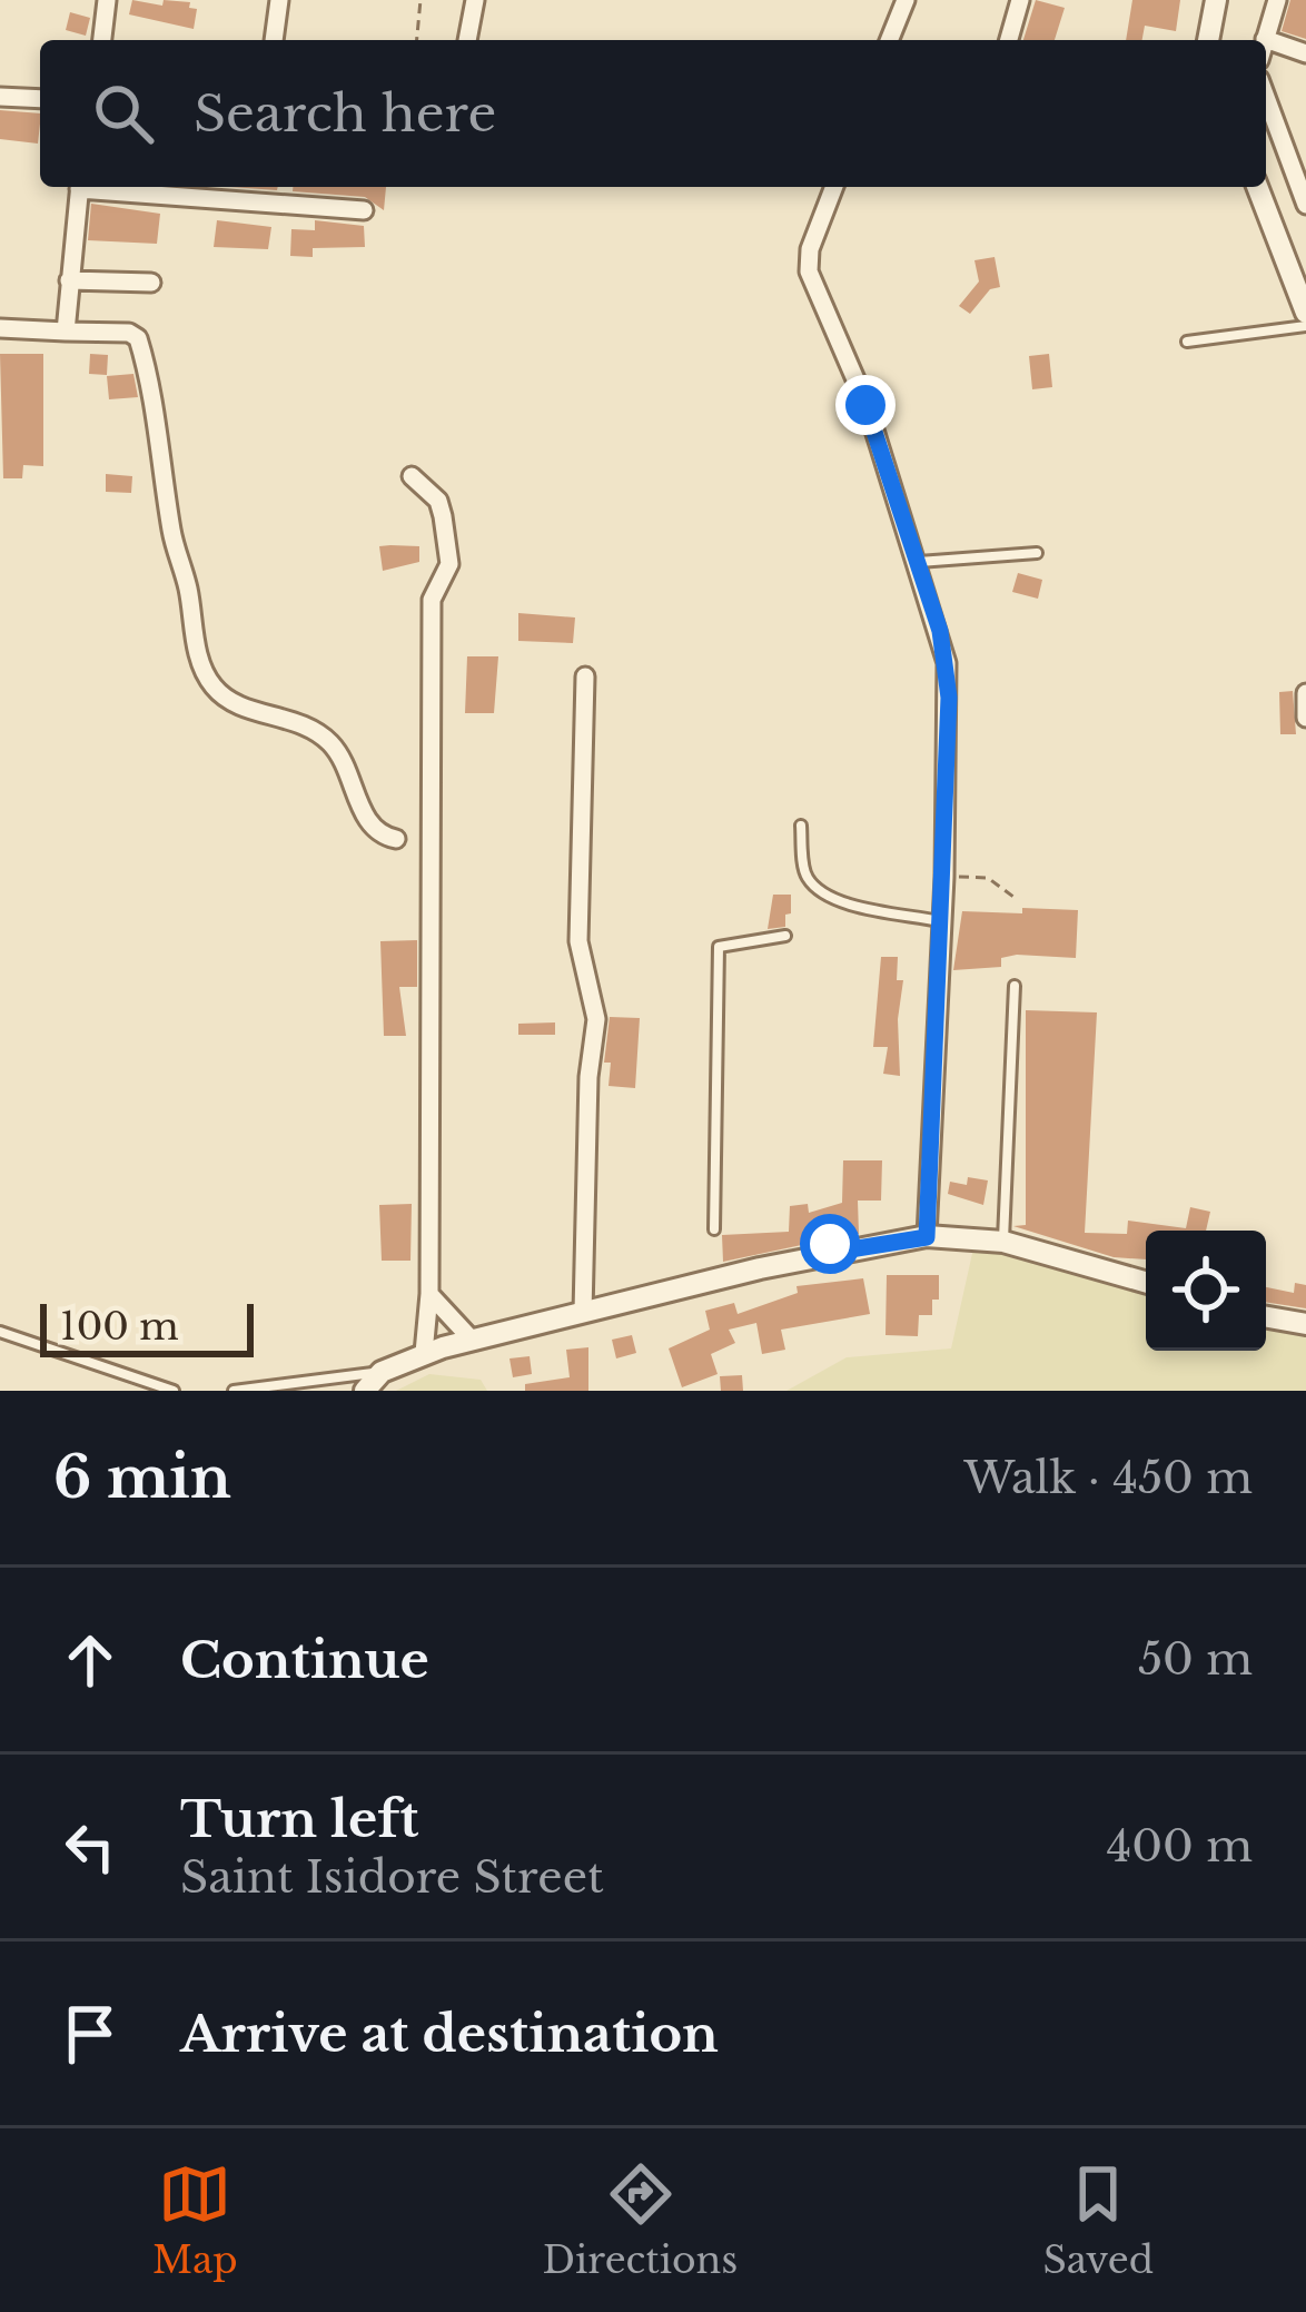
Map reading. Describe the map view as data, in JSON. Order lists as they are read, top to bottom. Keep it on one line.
{"scale_bar":"100 m","page":{"search":"Search here","scale":"100 m","heading":["6 min","Walk · 450 m"],"list":[["Continue","50 m"],["Turn left","Saint Isidore Street","400 m"],"Arrive at destination"],"nav":["Map","Directions","Saved"]}}
